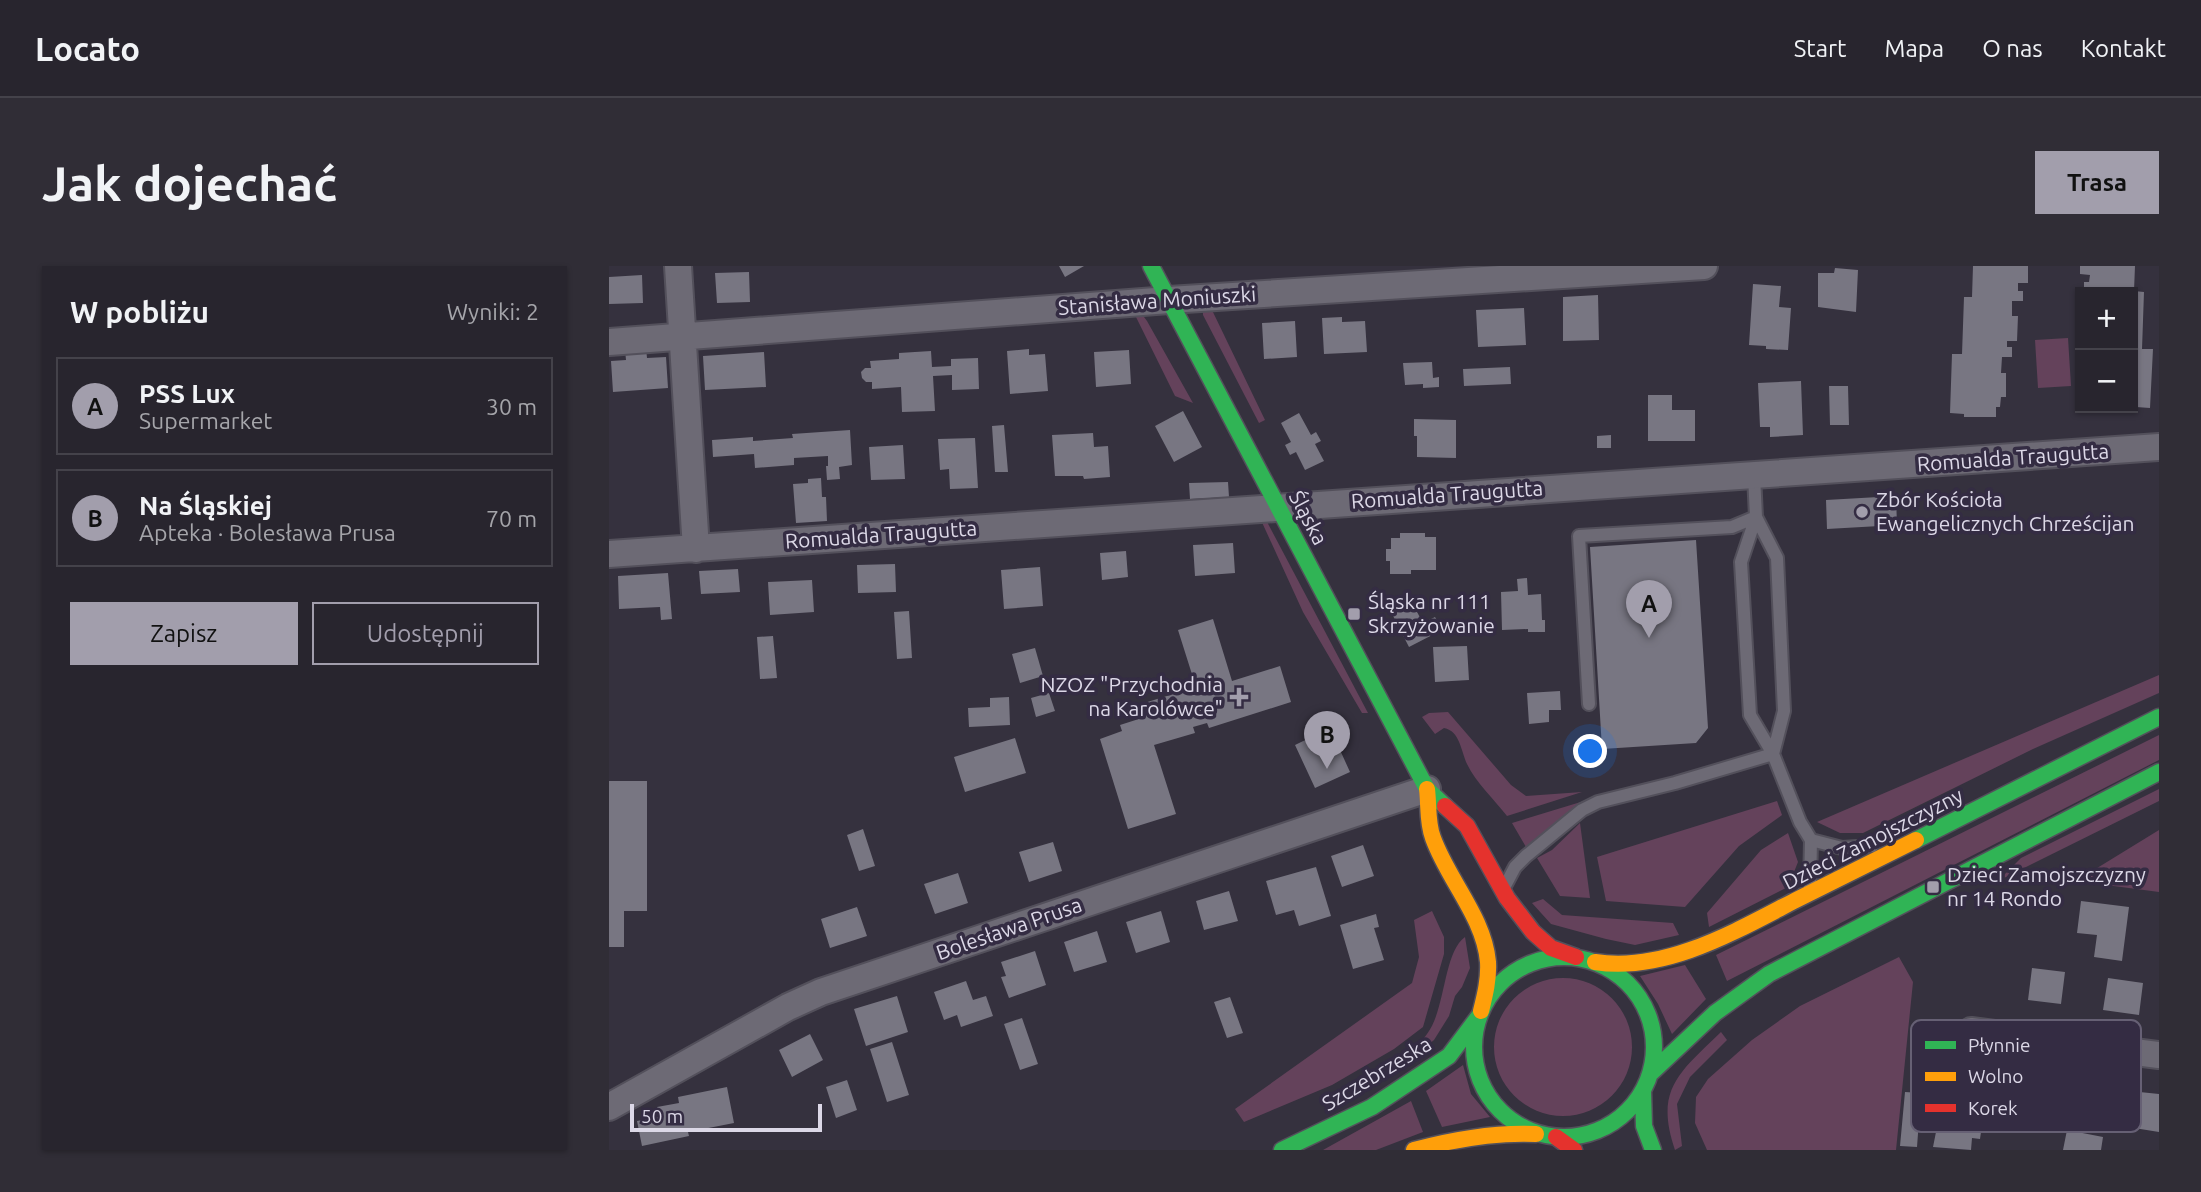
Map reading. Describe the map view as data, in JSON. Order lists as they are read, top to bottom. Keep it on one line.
{"streets":{"main road":["Śląska","Dzieci Zamojszczyzny","Szczebrzeska"],"street":["Stanisława Moniuszki","Romualda Traugutta","Bolesława Prusa"]},"crossings":[["Stanisława Moniuszki","Śląska"],["Romualda Traugutta","Śląska"],["Śląska","Dzieci Zamojszczyzny"],["Śląska","Bolesława Prusa"],["Śląska","Szczebrzeska"],["Dzieci Zamojszczyzny","Szczebrzeska"]],"places":{"other":["Zbór Kościoła Ewangelicznych Chrześcijan"],"transit":["Śląska nr 111 Skrzyżowanie","Dzieci Zamojszczyzny nr 14 Rondo"],"health":["NZOZ \"Przychodnia na Karolówce\""]},"legend":["Płynnie","Wolno","Korek"],"scale_bar":"50 m","page":{"header":"Locato","nav":["Start","Mapa","O nas","Kontakt"],"buttons":["Trasa",["Zapisz","Udostępnij"]],"title":"Jak dojechać","heading":["W pobliżu","Wyniki: 2"],"map_buttons":["+","−"],"list":[{"mark":"A","name":"PSS Lux","note":"Supermarket","value":"30 m"},{"mark":"B","name":"Na Śląskiej","note":"Apteka · Bolesława Prusa","value":"70 m"}],"pins":["A","B"],"scale":"50 m"}}
